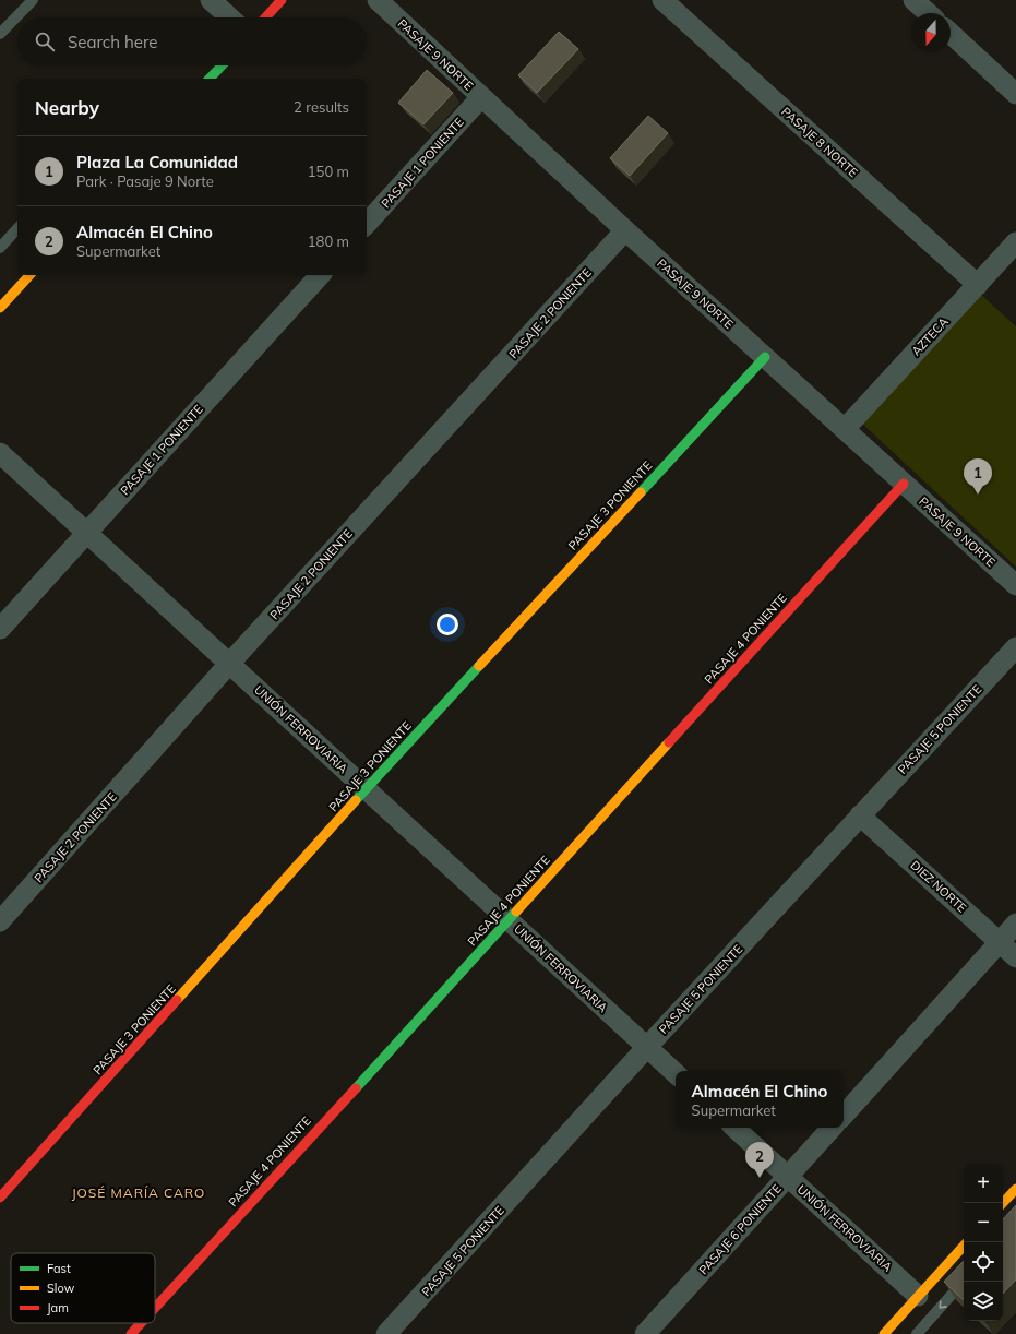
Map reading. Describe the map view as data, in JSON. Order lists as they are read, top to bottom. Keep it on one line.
{"streets":{"street":["PASAJE 9 NORTE","PASAJE 8 NORTE","PASAJE 1 PONIENTE","PASAJE 2 PONIENTE","AZTECA","PASAJE 3 PONIENTE","PASAJE 4 PONIENTE","UNIÓN FERROVIARIA","PASAJE 5 PONIENTE","DIEZ NORTE","PASAJE 6 PONIENTE"]},"crossings":[["PASAJE 9 NORTE","PASAJE 1 PONIENTE"],["PASAJE 9 NORTE","PASAJE 2 PONIENTE"],["PASAJE 9 NORTE","AZTECA"],["PASAJE 9 NORTE","PASAJE 3 PONIENTE"],["PASAJE 9 NORTE","PASAJE 4 PONIENTE"],["PASAJE 8 NORTE","AZTECA"],["PASAJE 1 PONIENTE","UNIÓN FERROVIARIA"],["PASAJE 2 PONIENTE","UNIÓN FERROVIARIA"],["PASAJE 3 PONIENTE","UNIÓN FERROVIARIA"],["PASAJE 4 PONIENTE","UNIÓN FERROVIARIA"],["UNIÓN FERROVIARIA","PASAJE 5 PONIENTE"],["UNIÓN FERROVIARIA","PASAJE 6 PONIENTE"],["PASAJE 5 PONIENTE","DIEZ NORTE"]],"districts":["JOSÉ MARÍA CARO"],"legend":["Fast","Slow","Jam"],"north":"bottom","page":{"search":"Search here","heading":["Nearby","2 results"],"list":[{"mark":"1","name":"Plaza La Comunidad","note":"Park · Pasaje 9 Norte","value":"150 m"},{"mark":"2","name":"Almacén El Chino","note":"Supermarket","value":"180 m"}],"pins":["1","2"],"popup":["Almacén El Chino","Supermarket"],"map_buttons":["+","−"]}}
